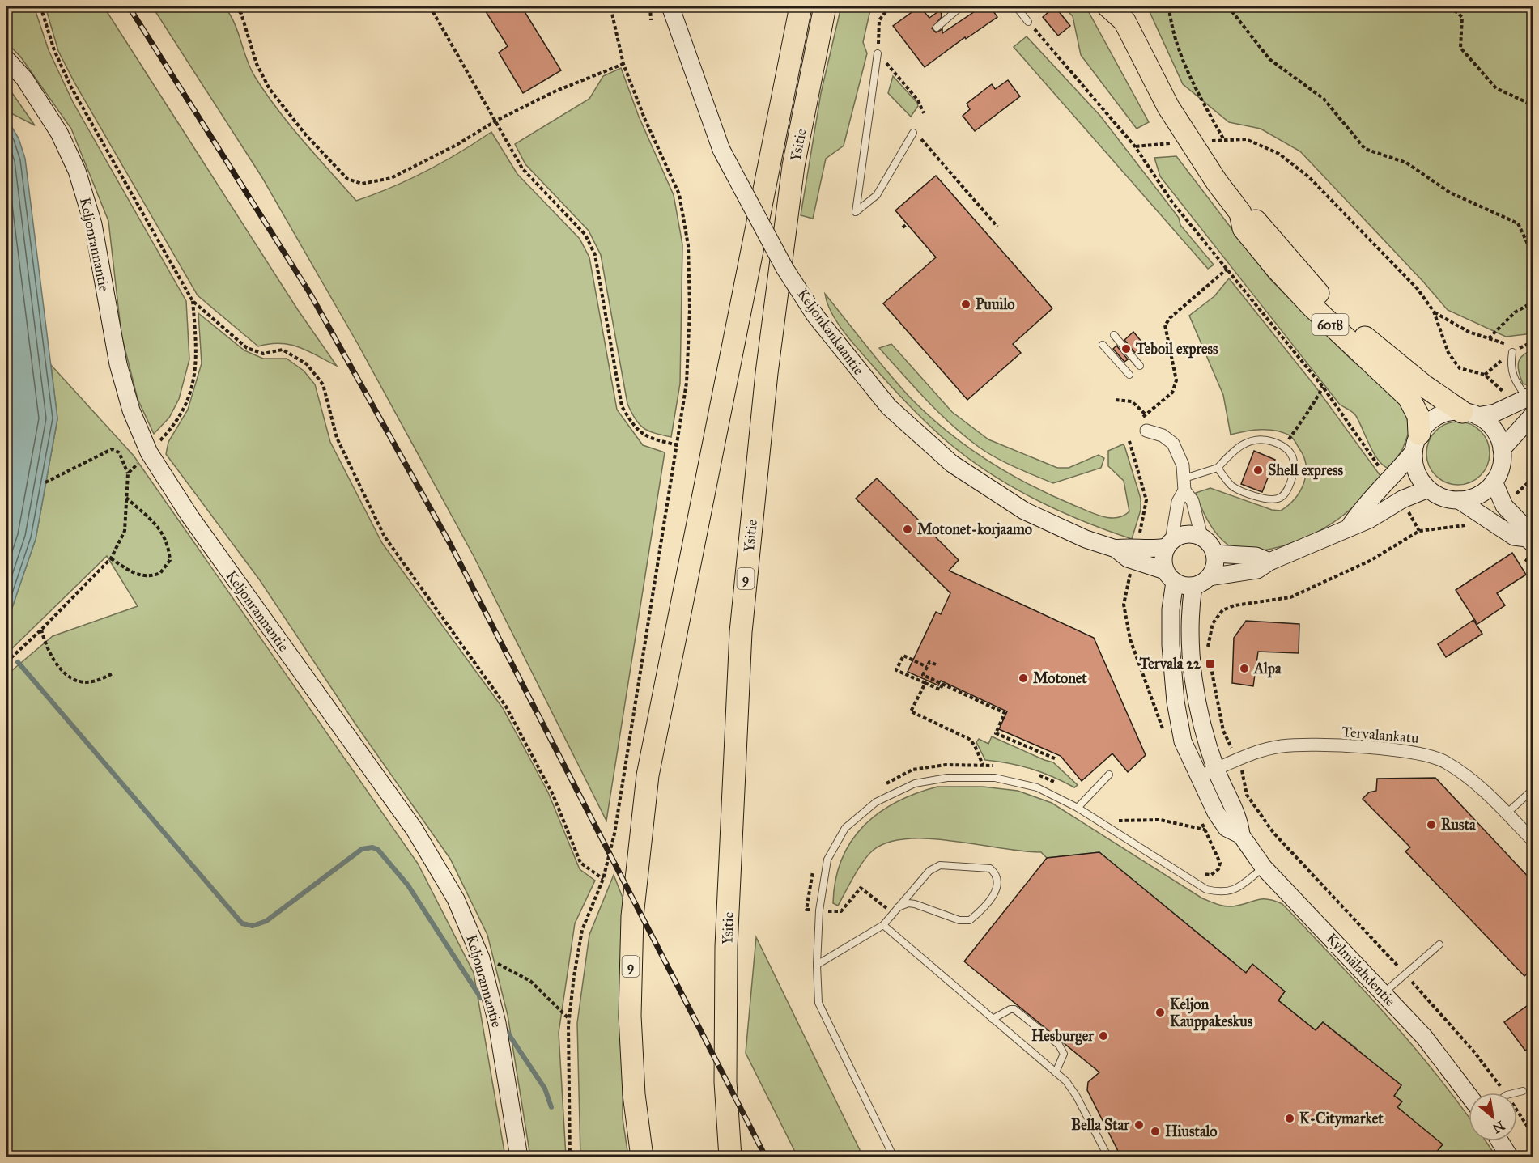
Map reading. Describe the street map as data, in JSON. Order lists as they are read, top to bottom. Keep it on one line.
{"streets":{"highway":["Ysitie","6018","9"],"street":["Keljonrannantie","Keljonkankaantie","Tervalankatu","Kylmälahdentie"]},"crossings":[["Keljonkankaantie","Kylmälahdentie"],["Tervalankatu","Kylmälahdentie"]],"places":{"other":["Puuilo","Teboil express","Shell express","Motonet-korjaamo","Alpa","Motonet","Rusta","Keljon Kauppakeskus","Hesburger","K-Citymarket","Bella Star","Hiustalo"],"transit":["Tervala 22"]},"north":"bottom right"}
